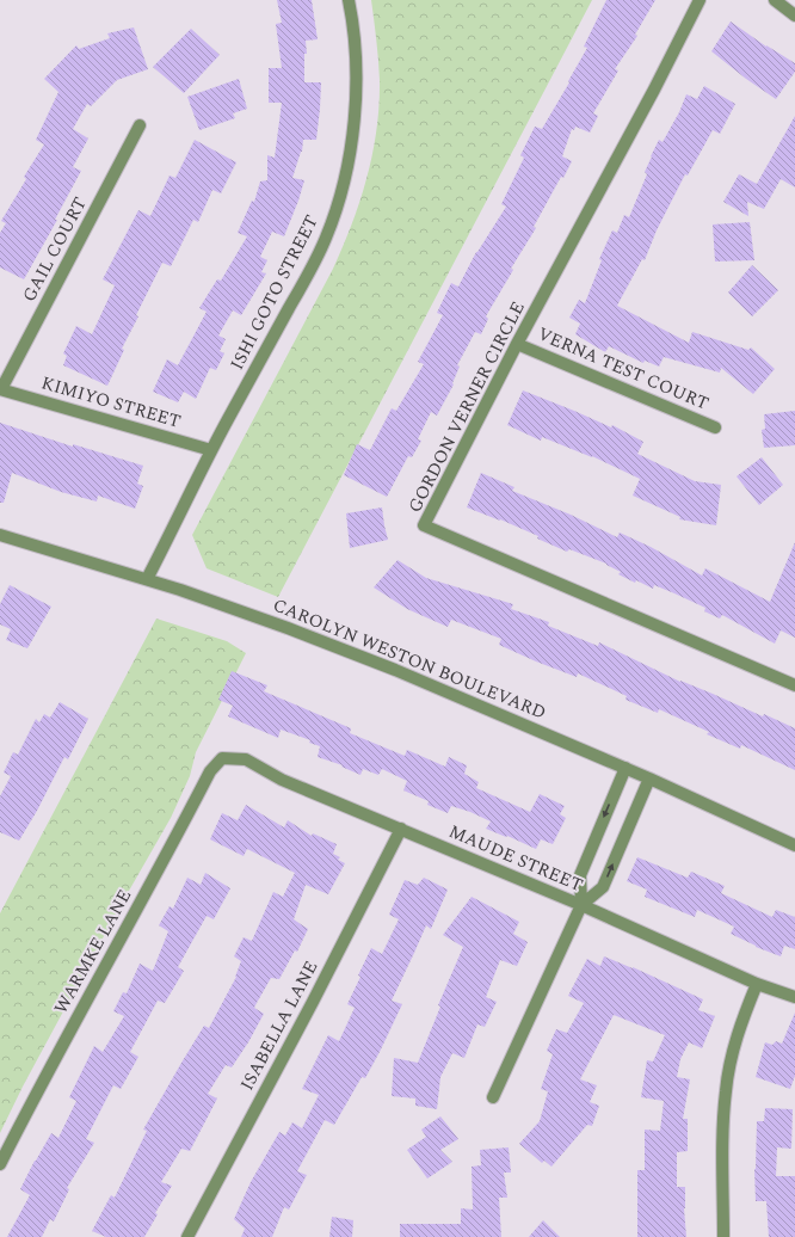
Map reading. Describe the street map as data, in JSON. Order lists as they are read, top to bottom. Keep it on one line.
{"streets":{"street":["GAIL COURT","ISHI GOTO STREET","VERNA TEST COURT","KIMIYO STREET","GORDON VERNER CIRCLE","CAROLYN WESTON BOULEVARD","MAUDE STREET","WARMKE LANE","ISABELLA LANE"]},"crossings":[["GAIL COURT","KIMIYO STREET"],["ISHI GOTO STREET","KIMIYO STREET"],["ISHI GOTO STREET","CAROLYN WESTON BOULEVARD"],["VERNA TEST COURT","GORDON VERNER CIRCLE"],["MAUDE STREET","WARMKE LANE"],["MAUDE STREET","ISABELLA LANE"]]}
